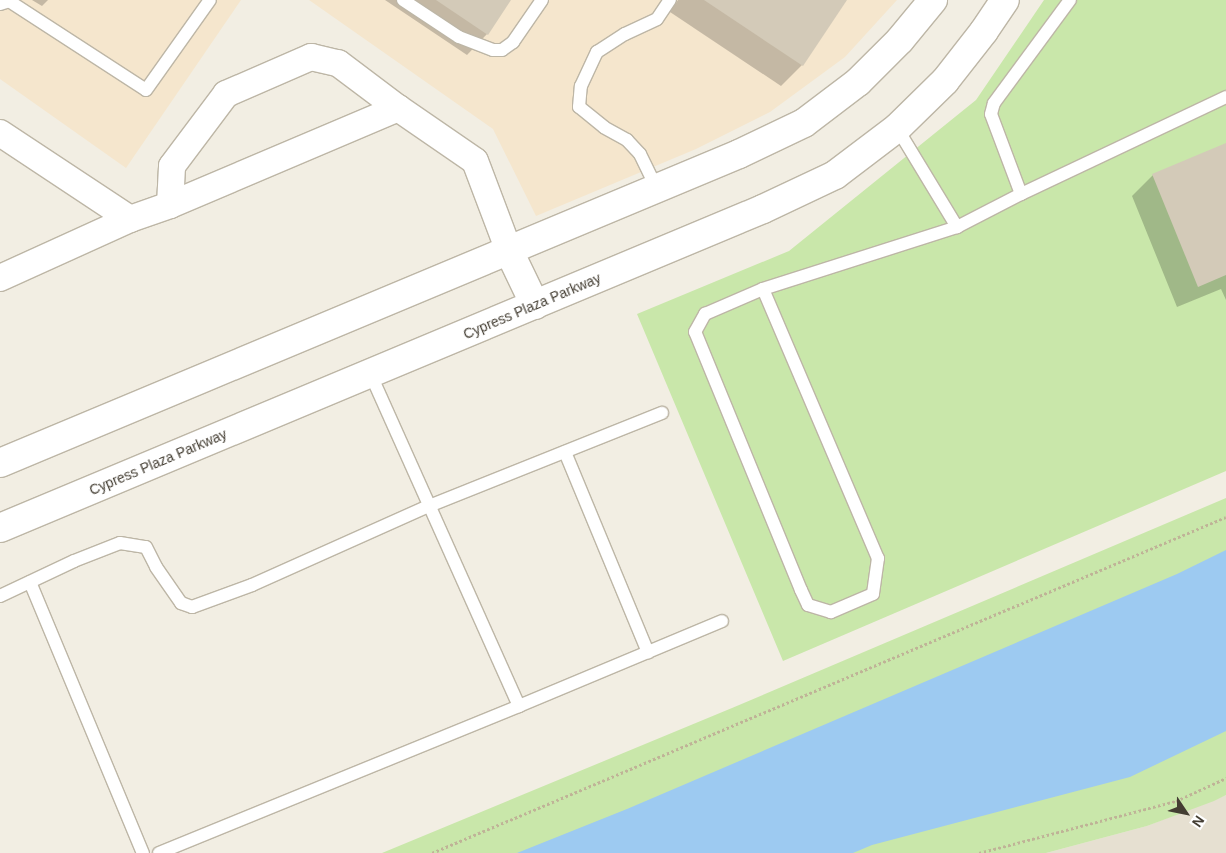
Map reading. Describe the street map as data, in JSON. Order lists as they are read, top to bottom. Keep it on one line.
{"streets":{"street":["Cypress Plaza Parkway"]},"north":"bottom right"}
